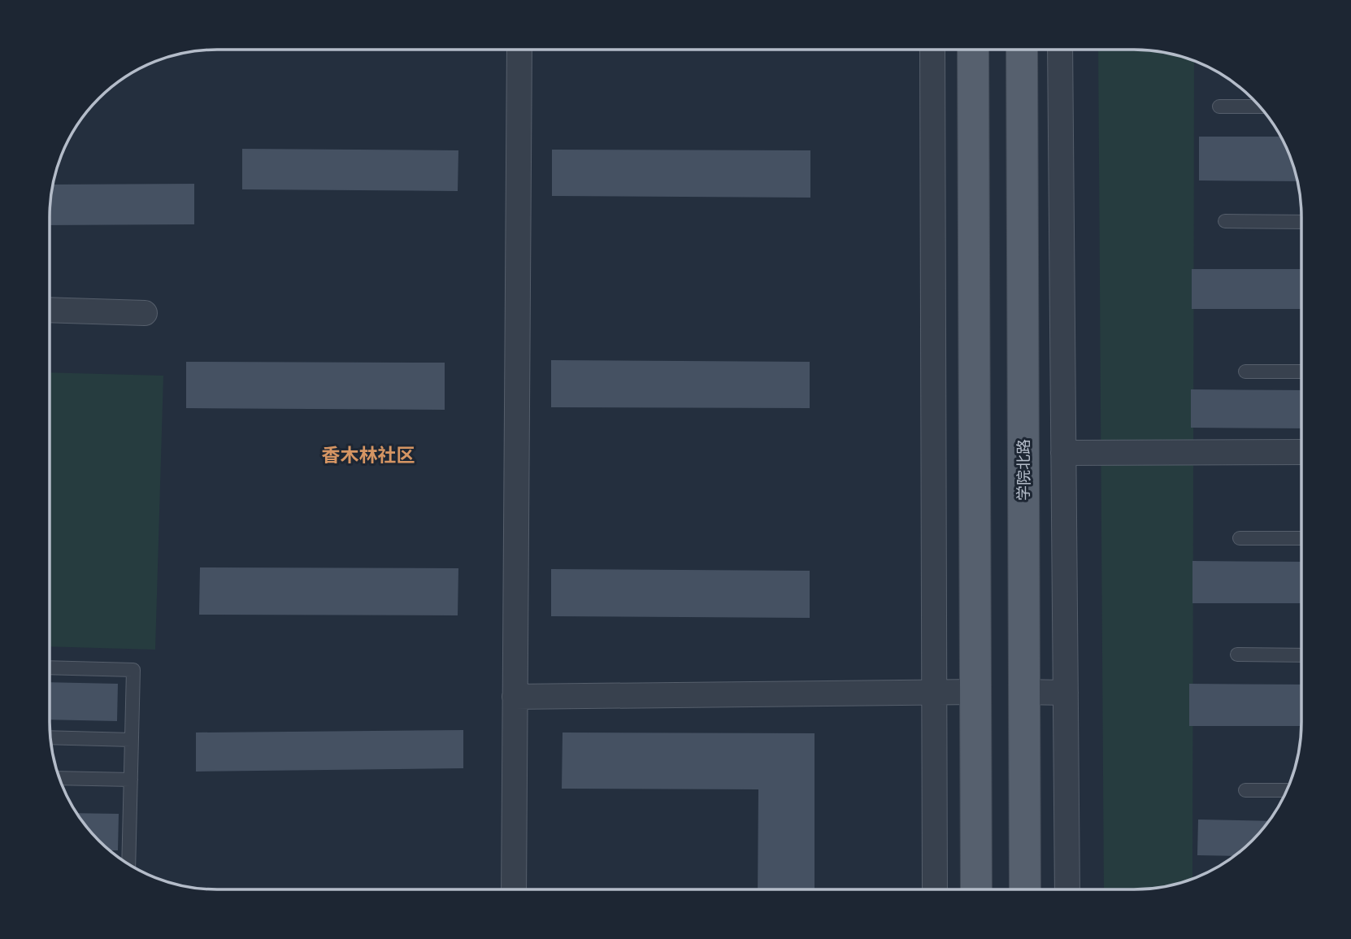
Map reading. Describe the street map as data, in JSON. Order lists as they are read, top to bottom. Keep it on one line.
{"streets":{"main road":["学院北路"]},"districts":["香木林社区"]}
